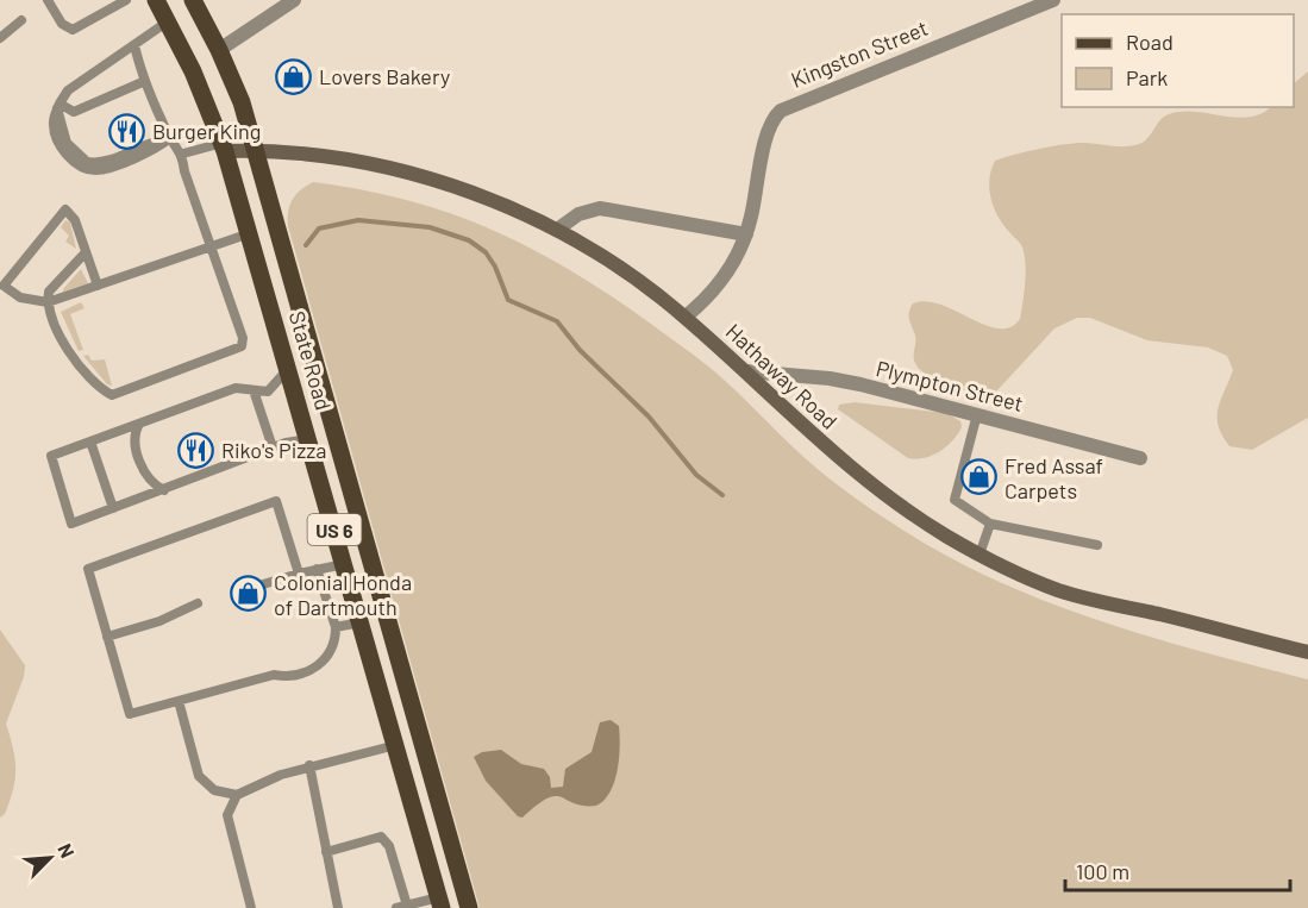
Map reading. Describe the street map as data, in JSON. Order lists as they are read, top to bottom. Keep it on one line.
{"streets":{"main road":["State Road","Hathaway Road","US 6"],"street":["Kingston Street","Plympton Street"]},"crossings":[["Kingston Street","Hathaway Road"],["State Road","Hathaway Road"],["Hathaway Road","Plympton Street"]],"places":{"shop":["Lovers Bakery","Fred Assaf Carpets","Colonial Honda of Dartmouth"],"restaurant":["Burger King","Riko's Pizza"]},"legend":["Road","Park"],"scale_bar":"100 m","north":"top right"}
